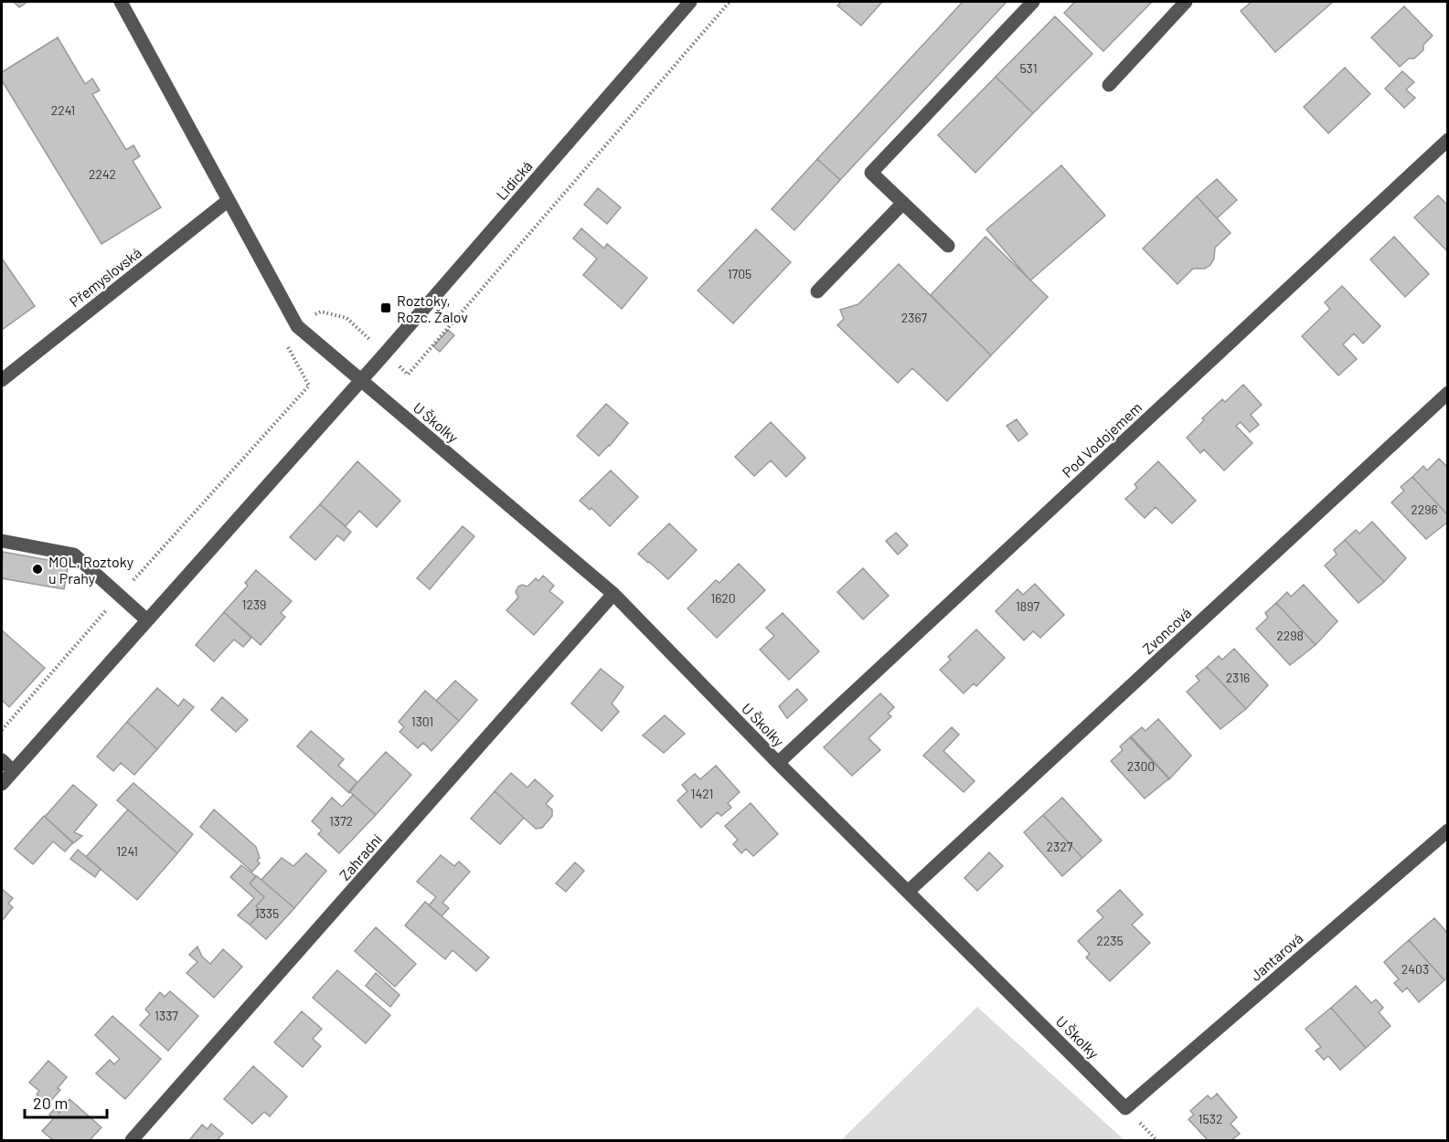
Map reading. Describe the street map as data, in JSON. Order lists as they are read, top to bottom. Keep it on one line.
{"streets":{"street":["Lidická","Přemyslovská","U Školky","Pod Vodojemem","Zvoncová","Zahradní","Jantarová"]},"crossings":[["Lidická","U Školky"],["U Školky","Pod Vodojemem"],["U Školky","Zvoncová"],["U Školky","Zahradní"],["U Školky","Jantarová"]],"places":{"transit":["Roztoky, Rozc. Žalov"],"other":["MOL, Roztoky u Prahy"]},"house_numbers":["531","2241","2242","1705","2367","2296","1620","1239","1897","2298","2316","1301","2300","1421","1372","2327","1241","1335","2235","2403","1337","1532"],"scale_bar":"20 m"}
